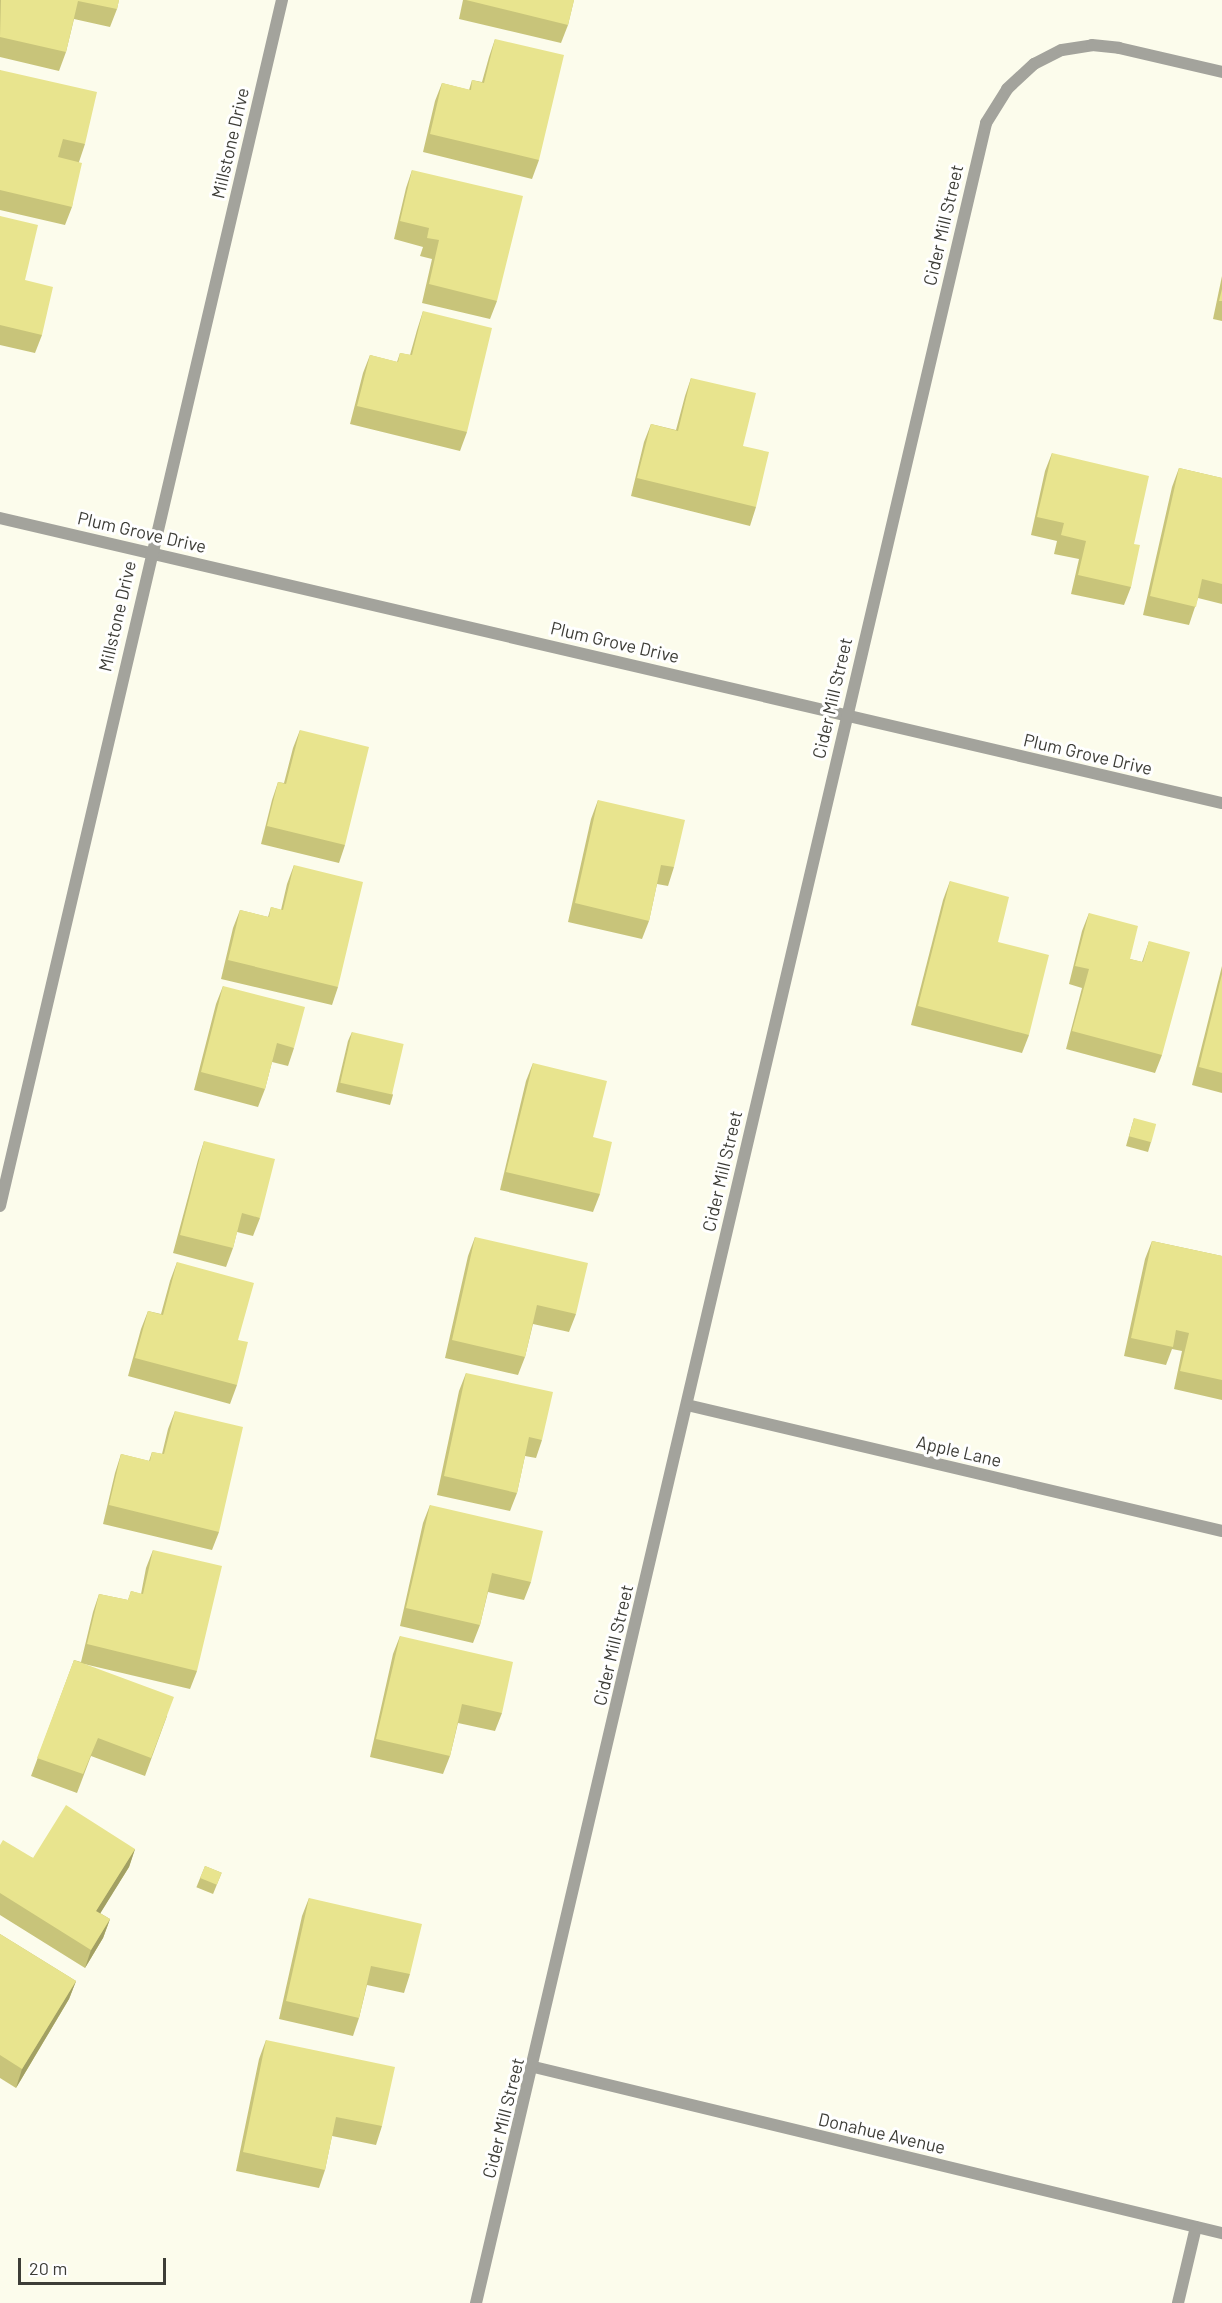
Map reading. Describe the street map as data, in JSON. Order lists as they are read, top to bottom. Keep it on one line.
{"streets":{"street":["Millstone Drive","Cider Mill Street","Plum Grove Drive","Apple Lane","Donahue Avenue"]},"crossings":[["Millstone Drive","Plum Grove Drive"],["Cider Mill Street","Plum Grove Drive"],["Cider Mill Street","Apple Lane"],["Cider Mill Street","Donahue Avenue"]],"scale_bar":"20 m"}
